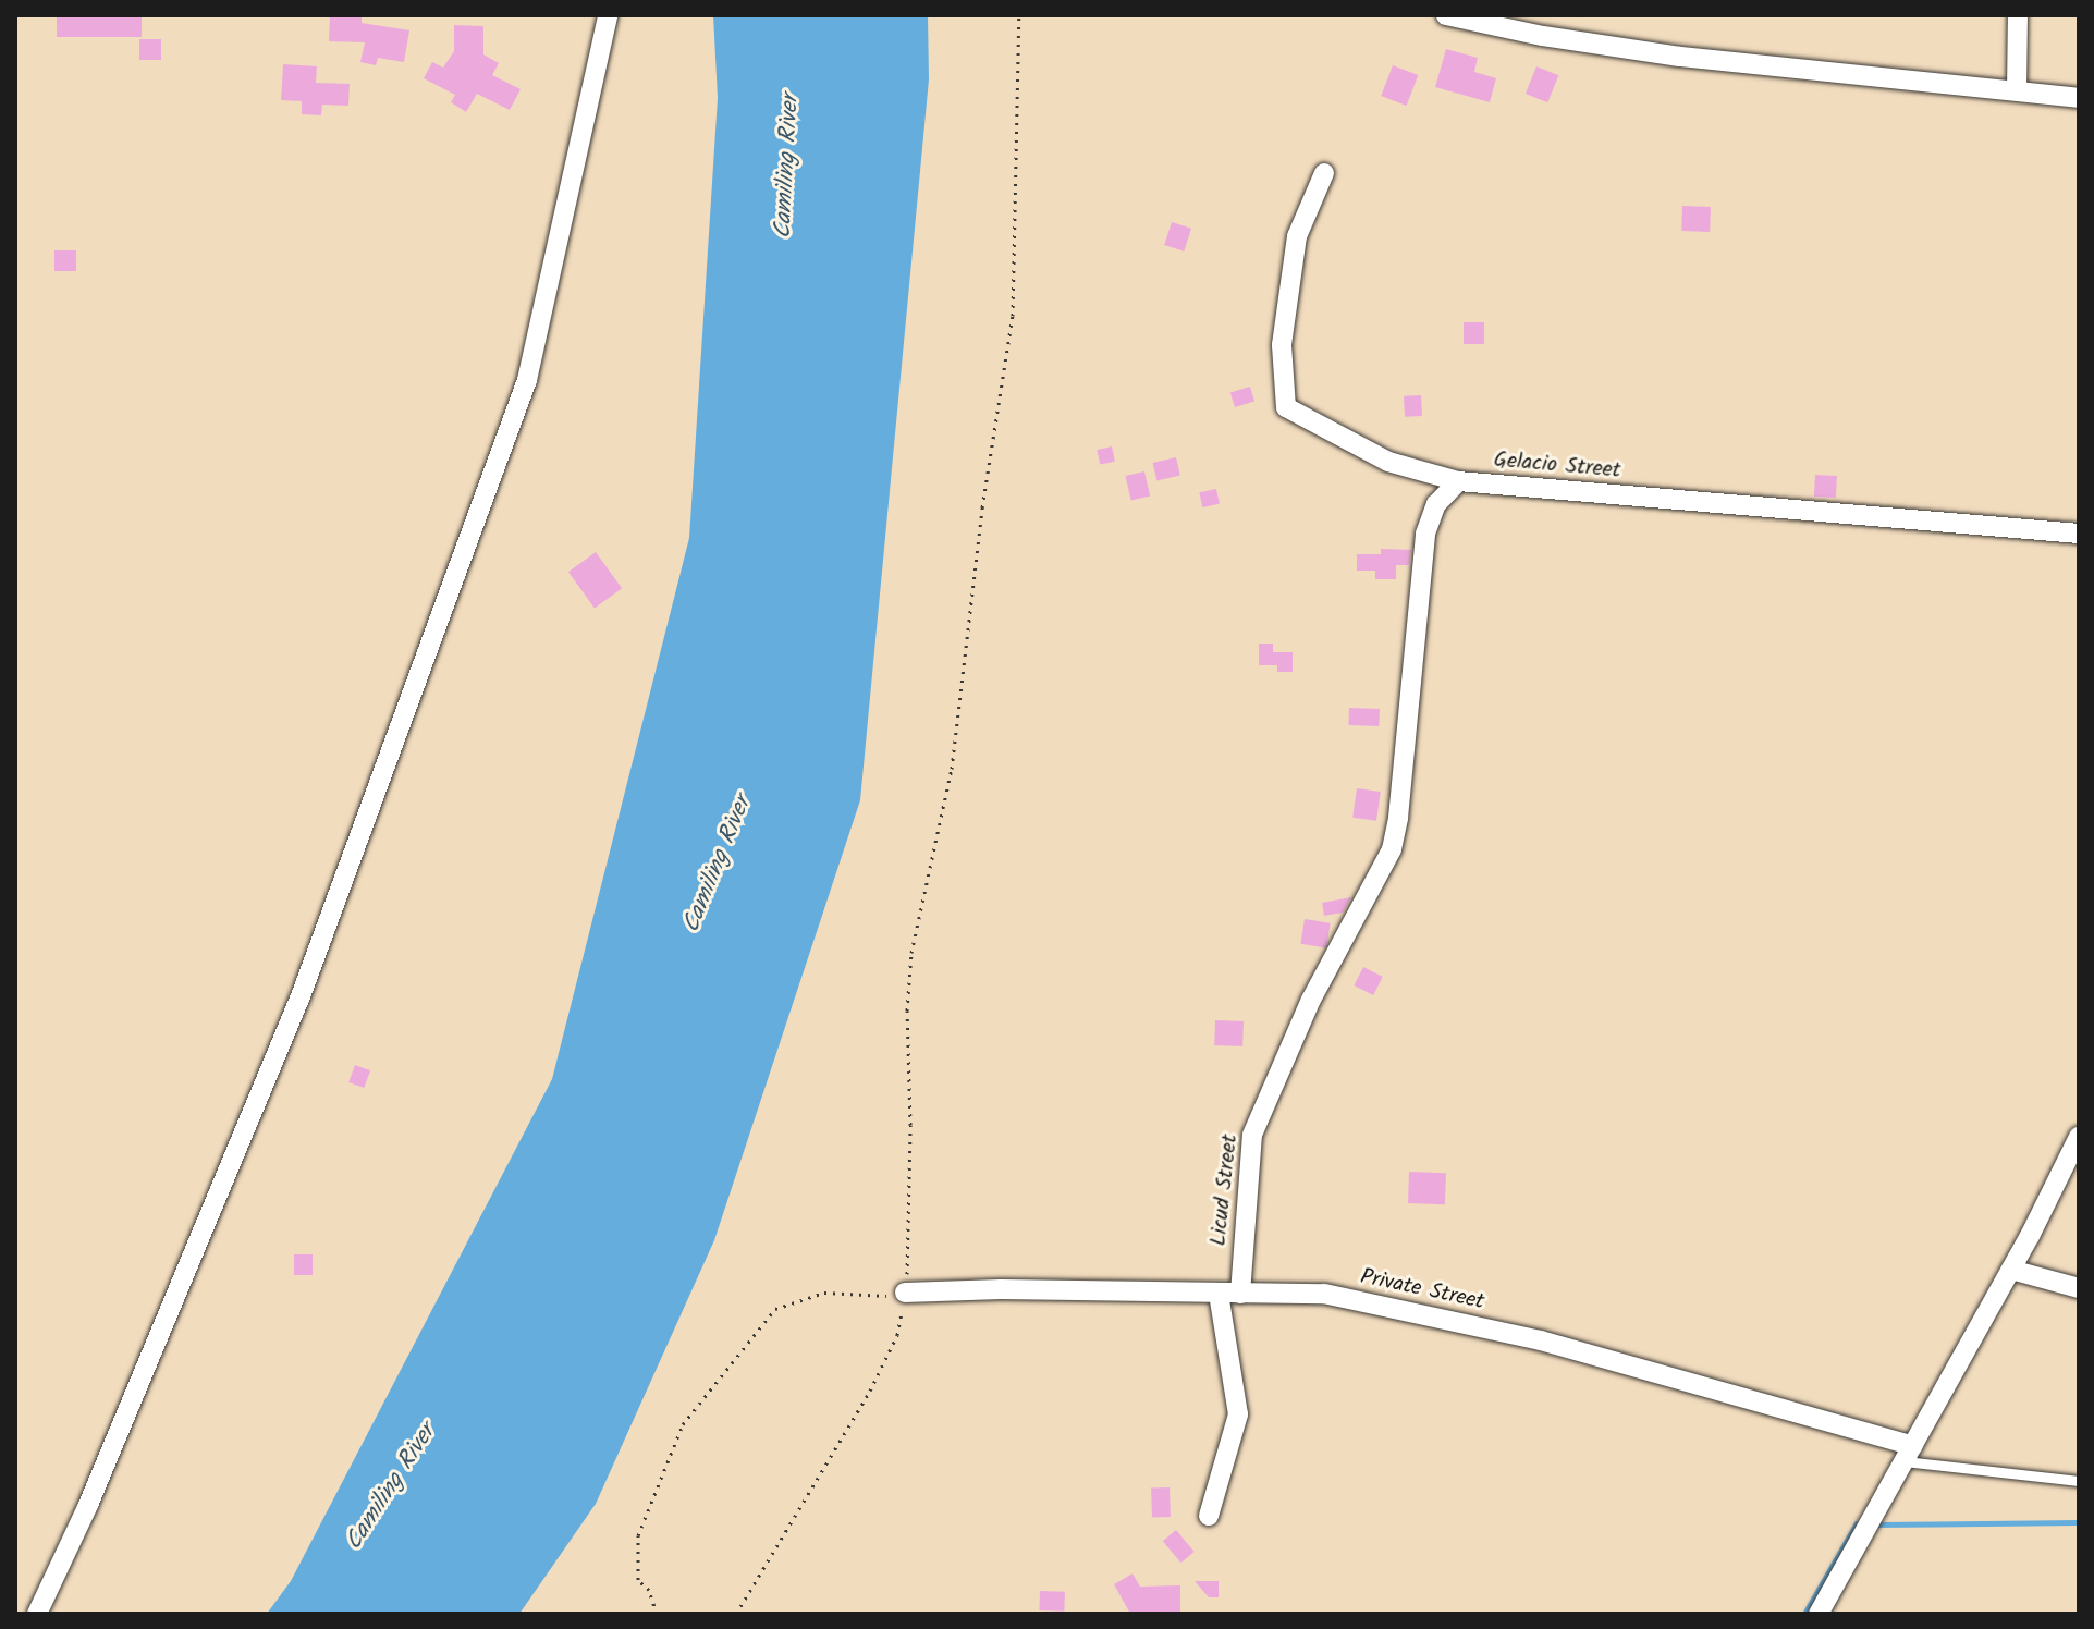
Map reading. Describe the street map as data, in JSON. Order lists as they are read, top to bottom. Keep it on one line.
{"streets":{"street":["Gelacio Street","Licud Street","Private Street"]},"crossings":[["Gelacio Street","Licud Street"],["Licud Street","Private Street"]],"water":["Camiling River"]}
